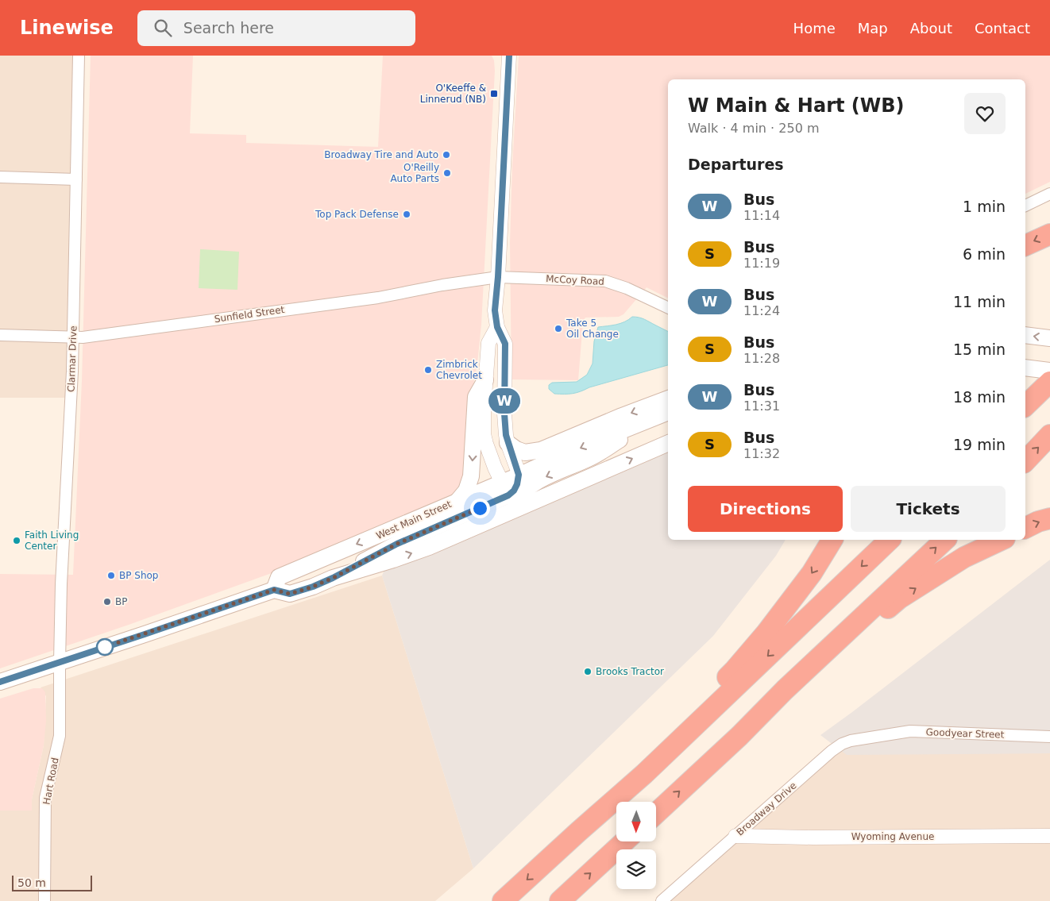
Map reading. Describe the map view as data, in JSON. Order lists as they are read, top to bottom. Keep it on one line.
{"streets":{"main road":["West Main Street"],"street":["McCoy Road","Sunfield Street","Clarmar Drive","Goodyear Street","Hart Road","Broadway Drive","Wyoming Avenue"]},"crossings":[["McCoy Road","Sunfield Street"],["Sunfield Street","Clarmar Drive"],["Clarmar Drive","West Main Street"],["Clarmar Drive","Hart Road"],["West Main Street","Hart Road"],["Goodyear Street","Broadway Drive"],["Broadway Drive","Wyoming Avenue"]],"places":{"transit":["O'Keeffe & Linnerud (NB)"],"other":["Broadway Tire and Auto","O'Reilly Auto Parts","Top Pack Defense","Take 5 Oil Change","Zimbrick Chevrolet","Faith Living Center","BP Shop","BP","Brooks Tractor"]},"lines":["bus line W"],"scale_bar":"50 m","north":"bottom","page":{"header":"Linewise","search":"Search here","nav":["Home","Map","About","Contact"],"on_map":"W","heading":[["W Main & Hart (WB)","Walk · 4 min · 250 m"],"Departures"],"list":[{"mark":"W","name":"Bus","note":"11:14","value":"1 min"},{"mark":"S","name":"Bus","note":"11:19","value":"6 min"},{"mark":"W","name":"Bus","note":"11:24","value":"11 min"},{"mark":"S","name":"Bus","note":"11:28","value":"15 min"},{"mark":"W","name":"Bus","note":"11:31","value":"18 min"},{"mark":"S","name":"Bus","note":"11:32","value":"19 min"}],"buttons":["Directions","Tickets"],"scale":"50 m"}}
